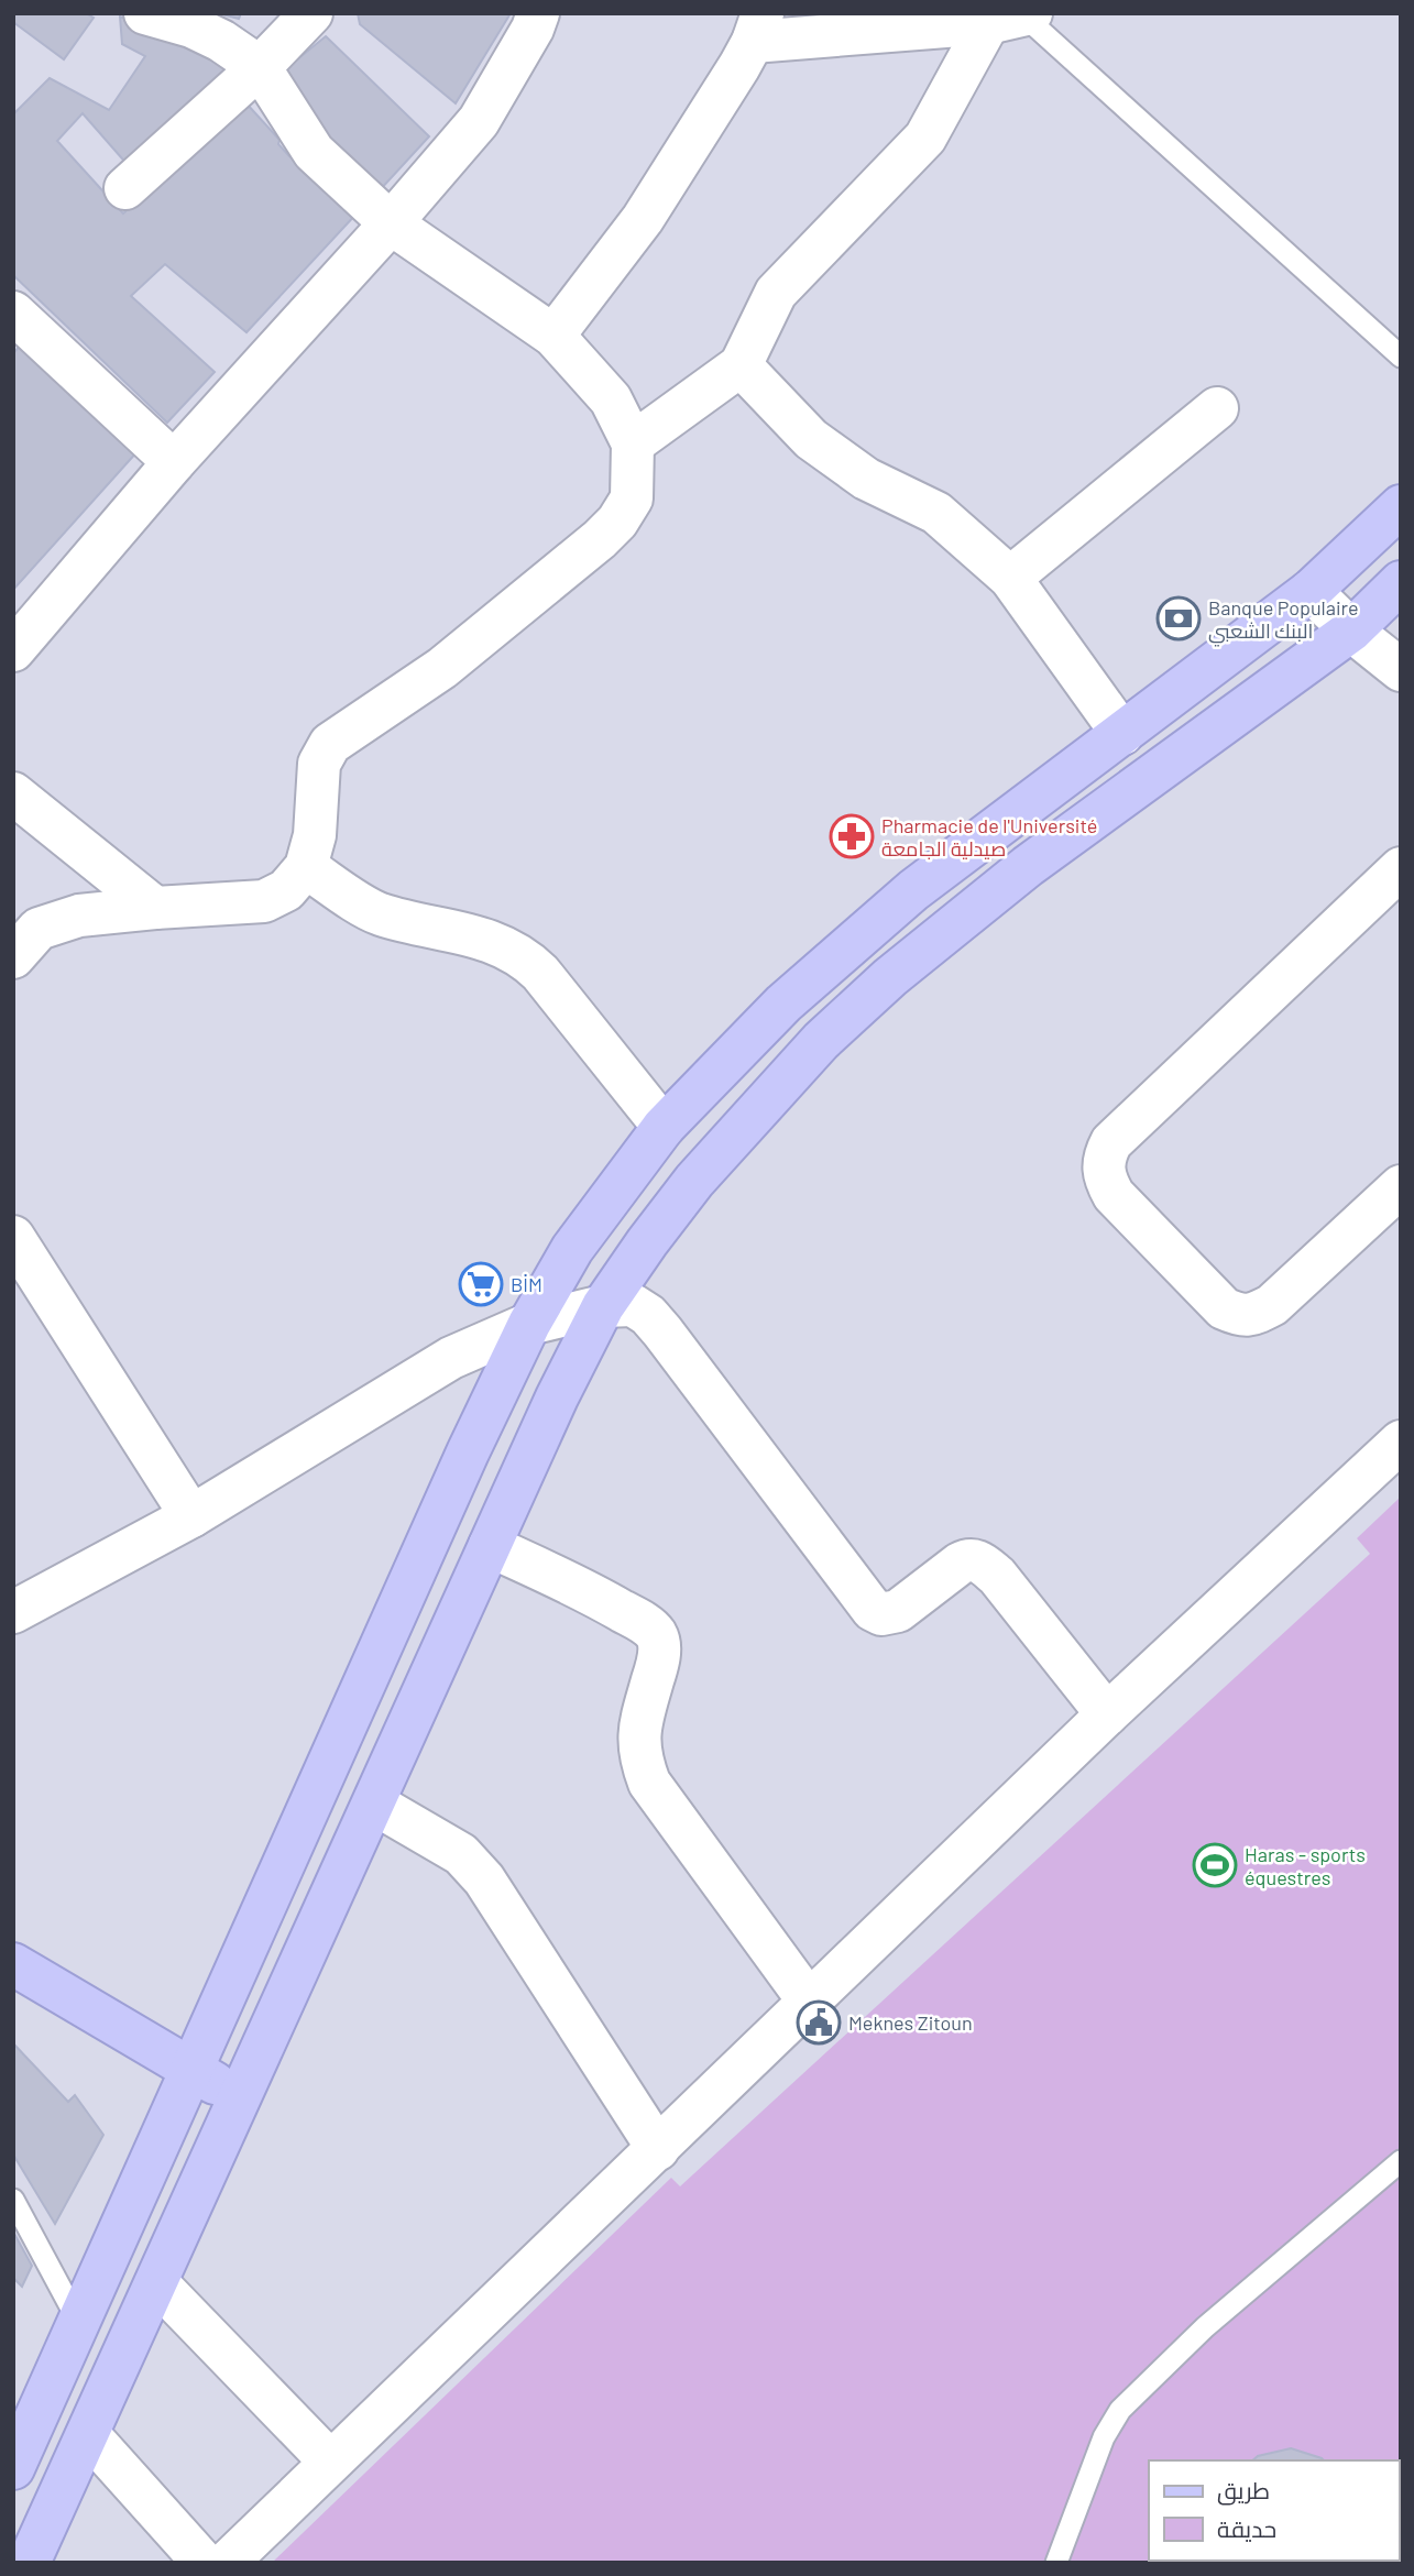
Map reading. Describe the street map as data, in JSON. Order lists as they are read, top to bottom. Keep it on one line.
{"places":{"bank":["Banque Populaire البنك الشعبي"],"pharmacy":["Pharmacie de l'Université صيدلية الجامعة"],"supermarket":["BİM"],"sports":["Haras - sports équestres"],"public building":["Meknes Zitoun"]},"legend":["طريق","حديقة"]}
